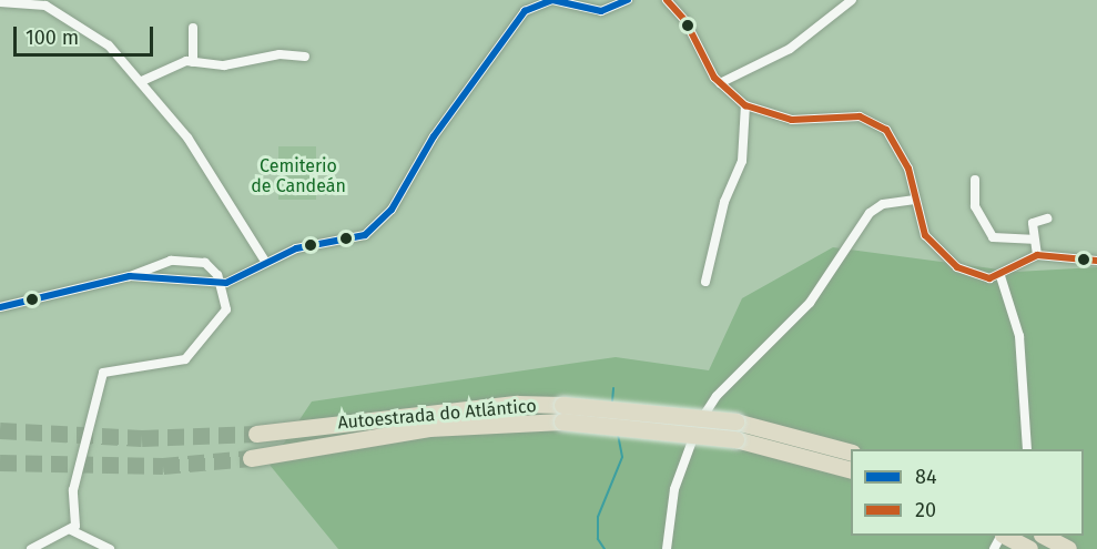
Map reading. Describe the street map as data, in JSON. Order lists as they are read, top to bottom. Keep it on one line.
{"streets":{"highway":["Autoestrada do Atlántico"]},"parks":["Cemiterio de Candeán"],"lines":["transit line 84","transit line 20"],"legend":["84","20"],"scale_bar":"100 m"}
